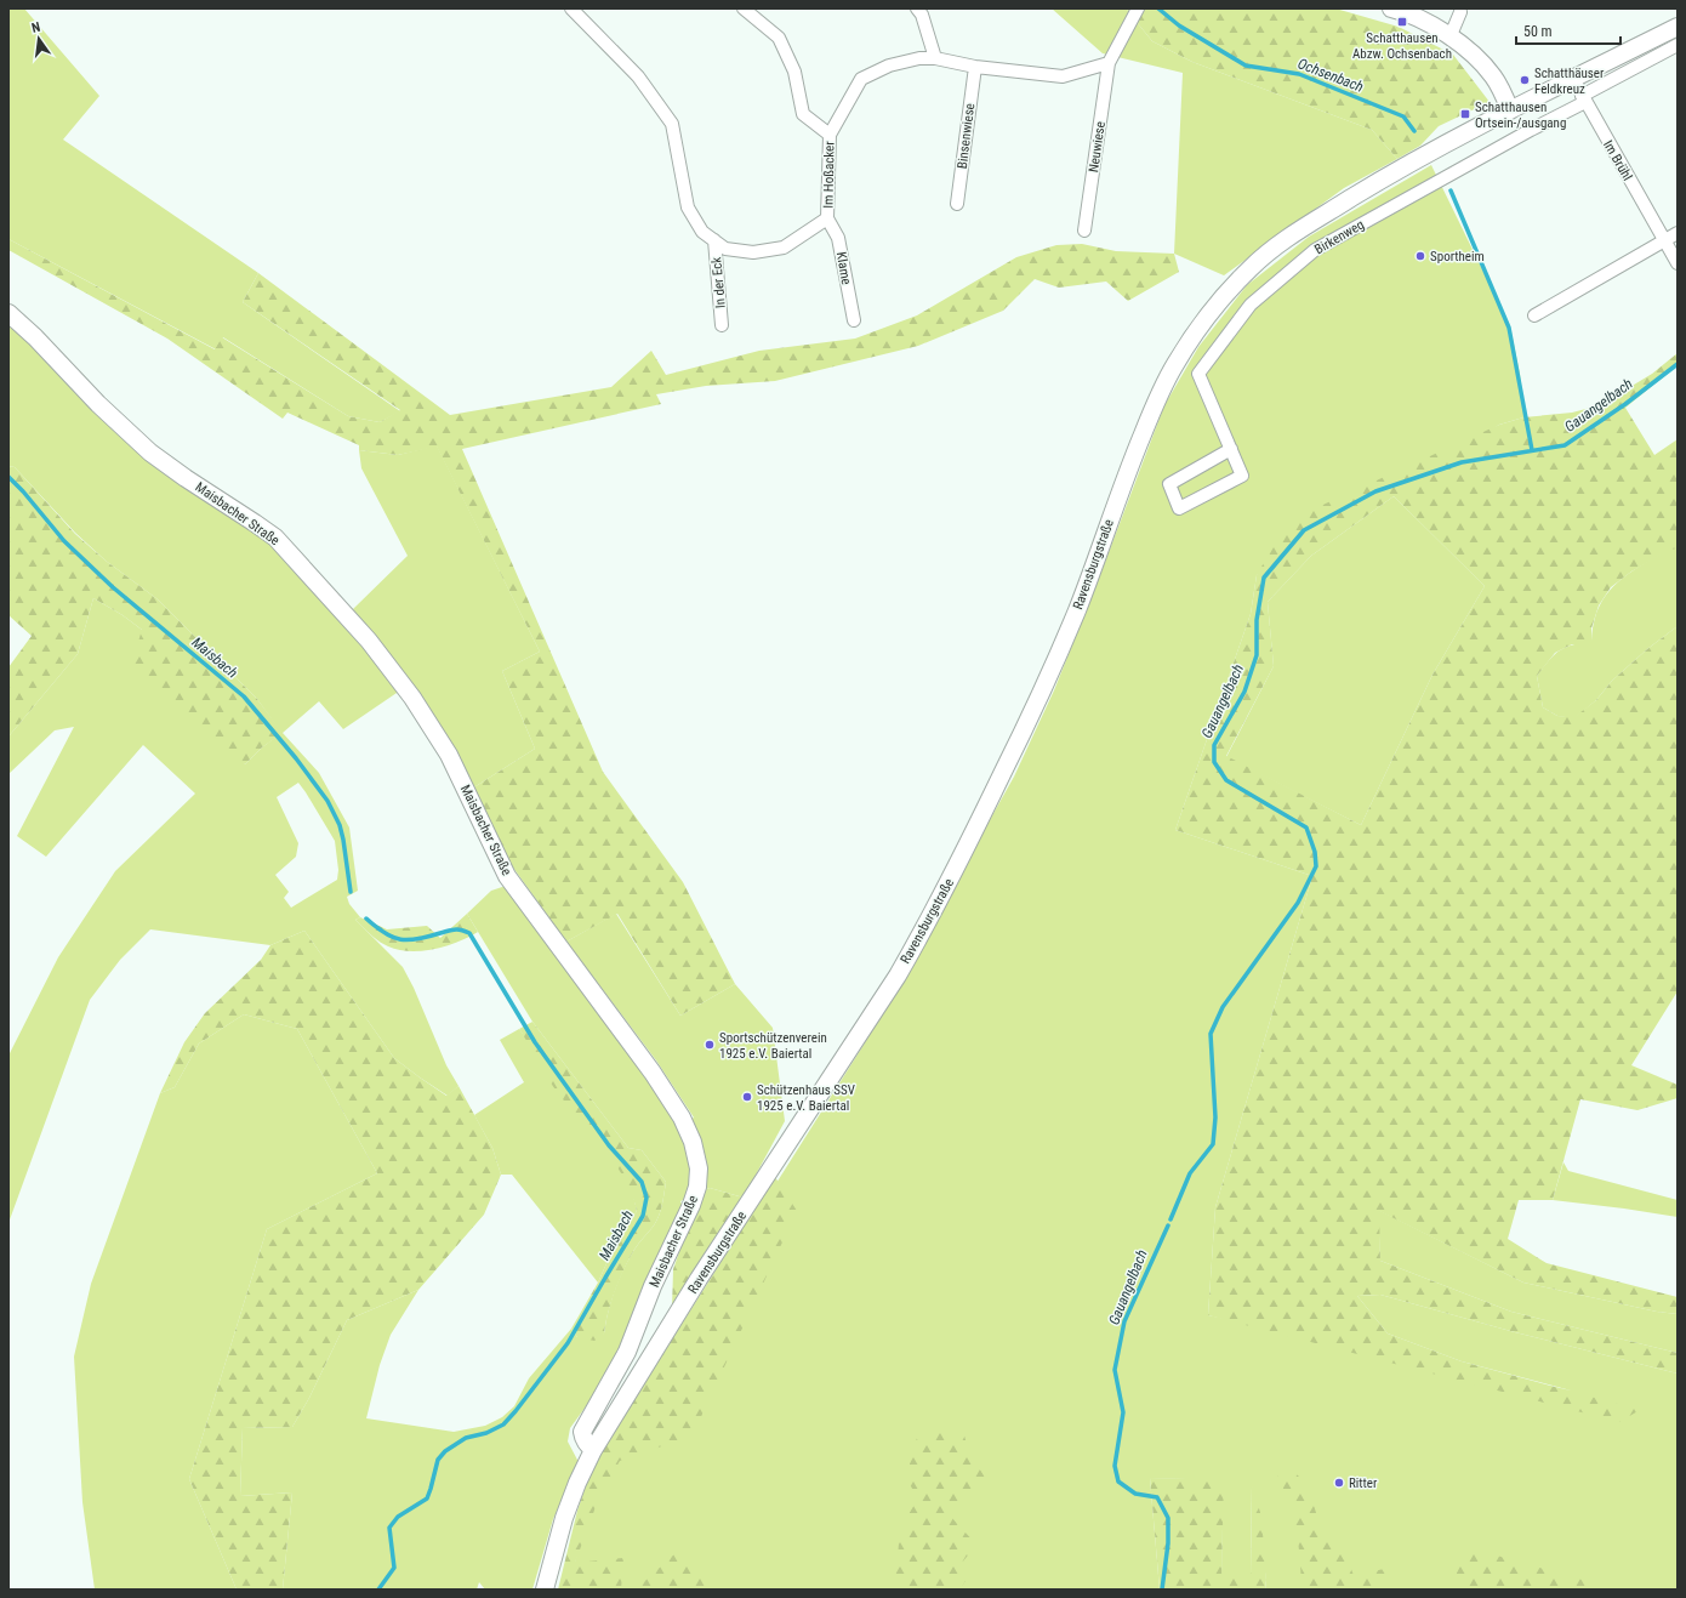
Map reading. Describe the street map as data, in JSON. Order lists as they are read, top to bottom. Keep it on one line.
{"streets":{"main road":["Maisbacher Straße","Ravensburgstraße"],"street":["Binsenwiese","Neuwiese","Im Brühl","Im Hoßacker","Birkenweg","Klame","In der Eck"]},"crossings":[["Binsenwiese","Im Hoßacker"],["Neuwiese","Im Hoßacker"],["Im Brühl","Birkenweg"],["Im Hoßacker","Klame"],["Im Hoßacker","In der Eck"],["Maisbacher Straße","Ravensburgstraße"]],"water":["Ochsenbach","Gauangelbach","Maisbach"],"places":{"transit":["Schatthausen Abzw. Ochsenbach","Schatthausen Ortsein-/ausgang"],"other":["Schatthäuser Feldkreuz","Sportheim","Sportschützenverein 1925 e.V. Baiertal","Schützenhaus SSV 1925 e.V. Baiertal","Ritter"]},"scale_bar":"50 m","north":"top"}
